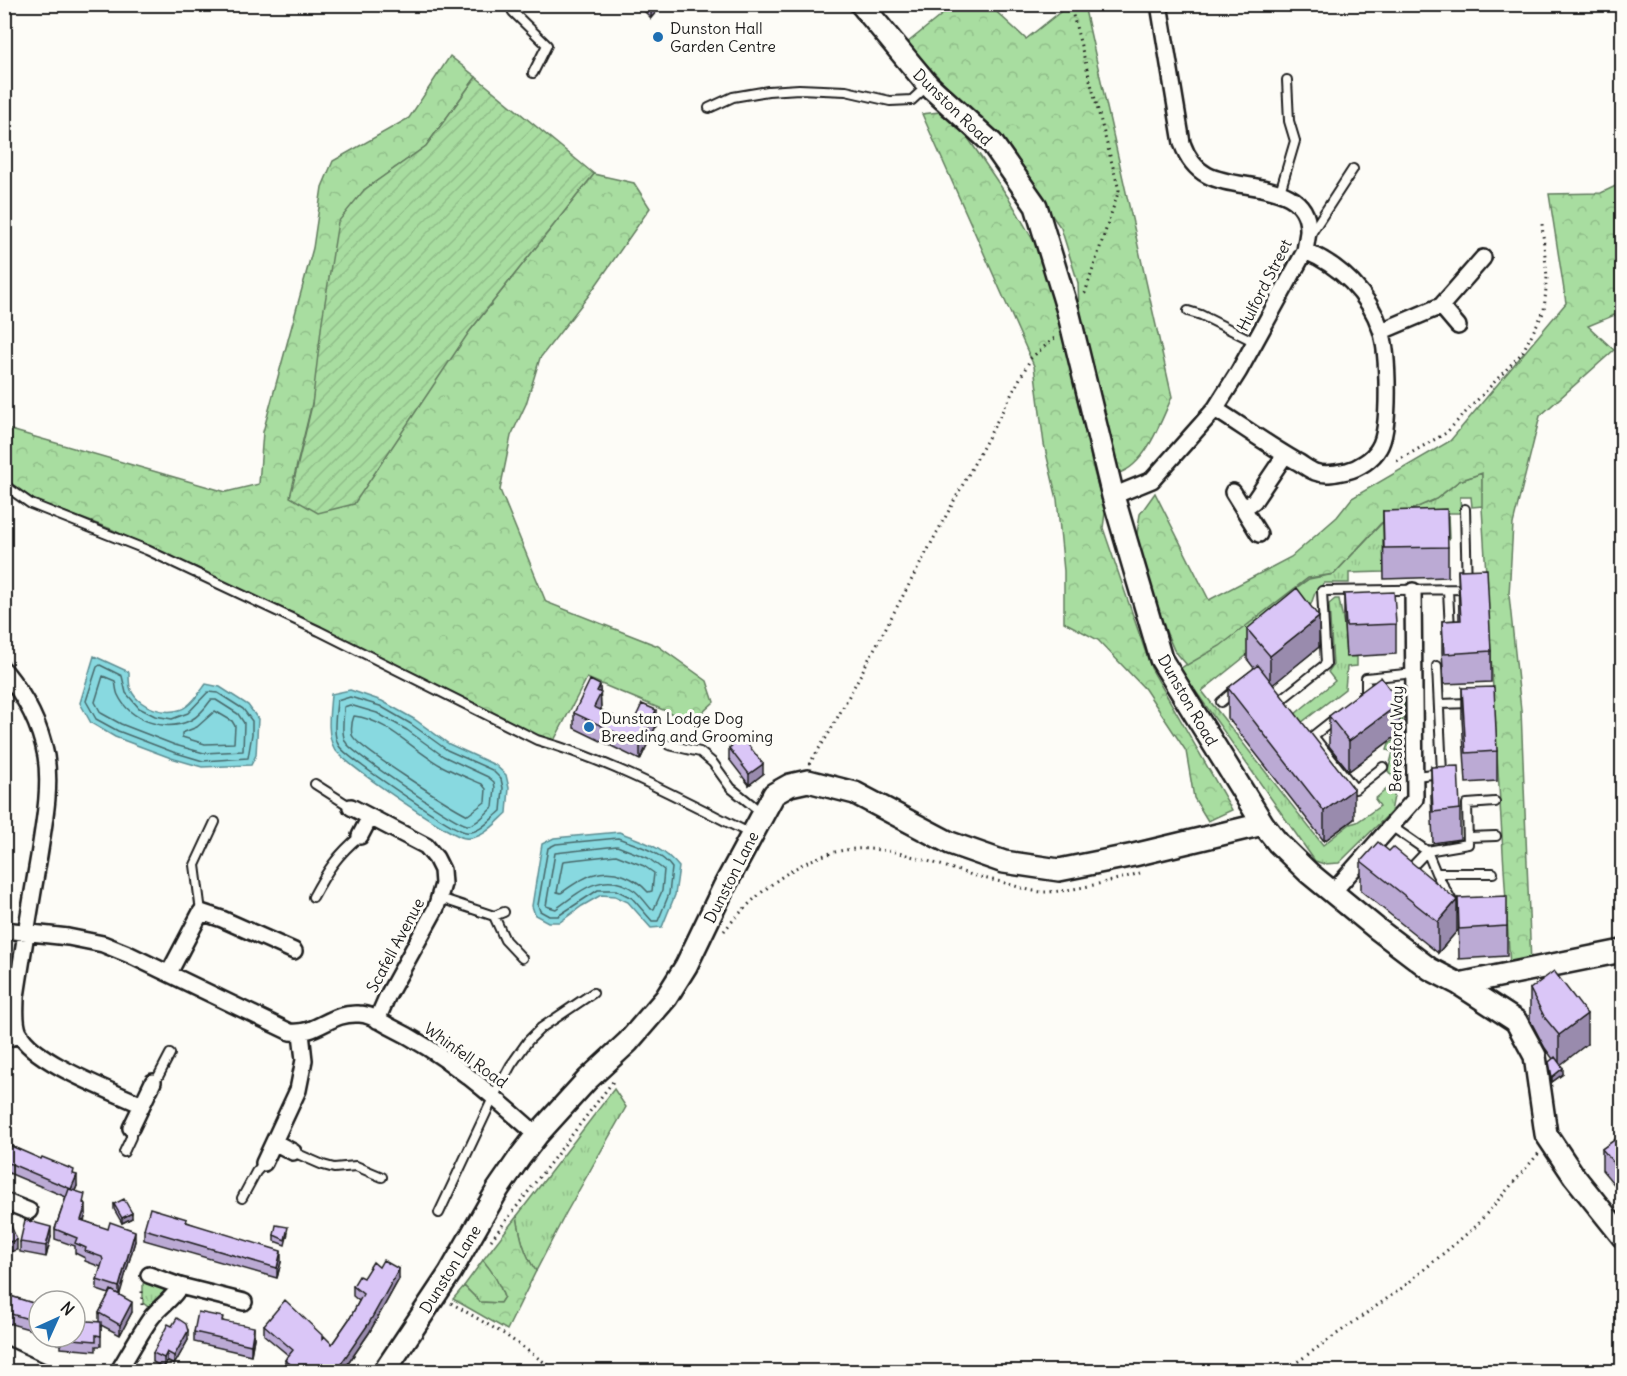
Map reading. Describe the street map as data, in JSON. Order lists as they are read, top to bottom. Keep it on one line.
{"streets":{"main road":["Dunston Road","Dunston Lane"],"street":["Hulford Street","Beresford Way","Scafell Avenue","Whinfell Road"]},"crossings":[["Dunston Road","Hulford Street"],["Dunston Road","Beresford Way"],["Dunston Lane","Whinfell Road"],["Scafell Avenue","Whinfell Road"]],"places":["Dunston Hall Garden Centre","Dunstan Lodge Dog Breeding and Grooming"],"north":"top right"}
